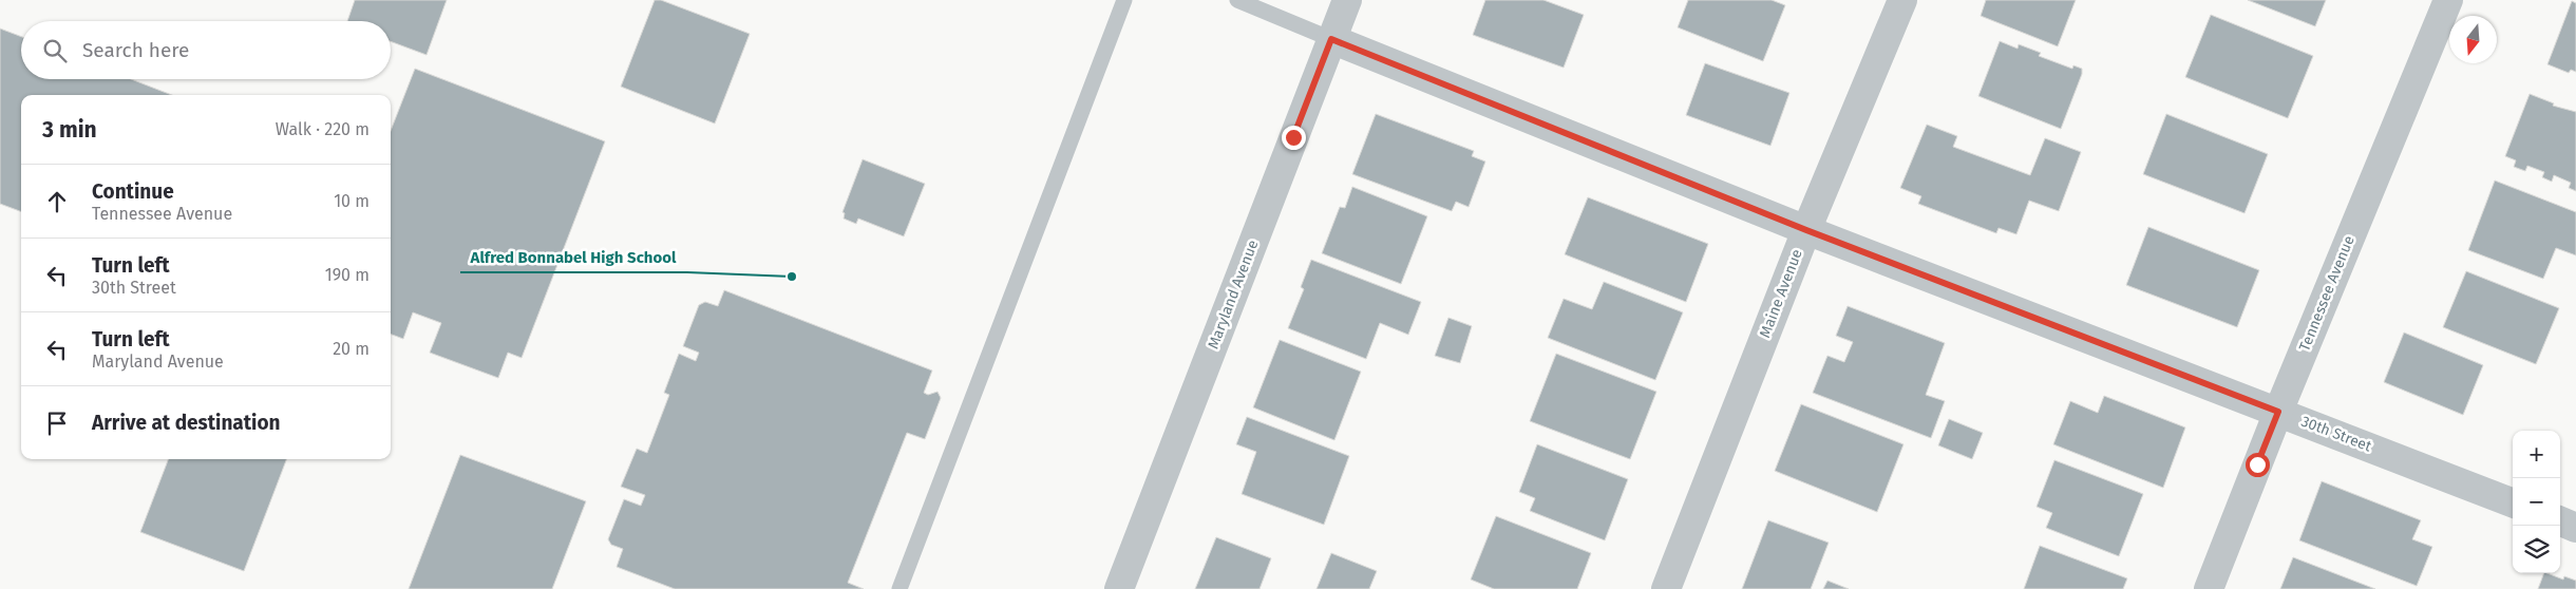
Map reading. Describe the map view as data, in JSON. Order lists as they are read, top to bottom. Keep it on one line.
{"streets":{"street":["Maine Avenue","Tennessee Avenue","Maryland Avenue","30th Street"]},"crossings":[["Maine Avenue","30th Street"],["Tennessee Avenue","30th Street"],["Maryland Avenue","30th Street"]],"places":["Alfred Bonnabel High School"],"north":"bottom","page":{"search":"Search here","heading":["3 min","Walk · 220 m"],"list":[["Continue","Tennessee Avenue","10 m"],["Turn left","30th Street","190 m"],["Turn left","Maryland Avenue","20 m"],"Arrive at destination"],"map_buttons":["+","−"]}}
